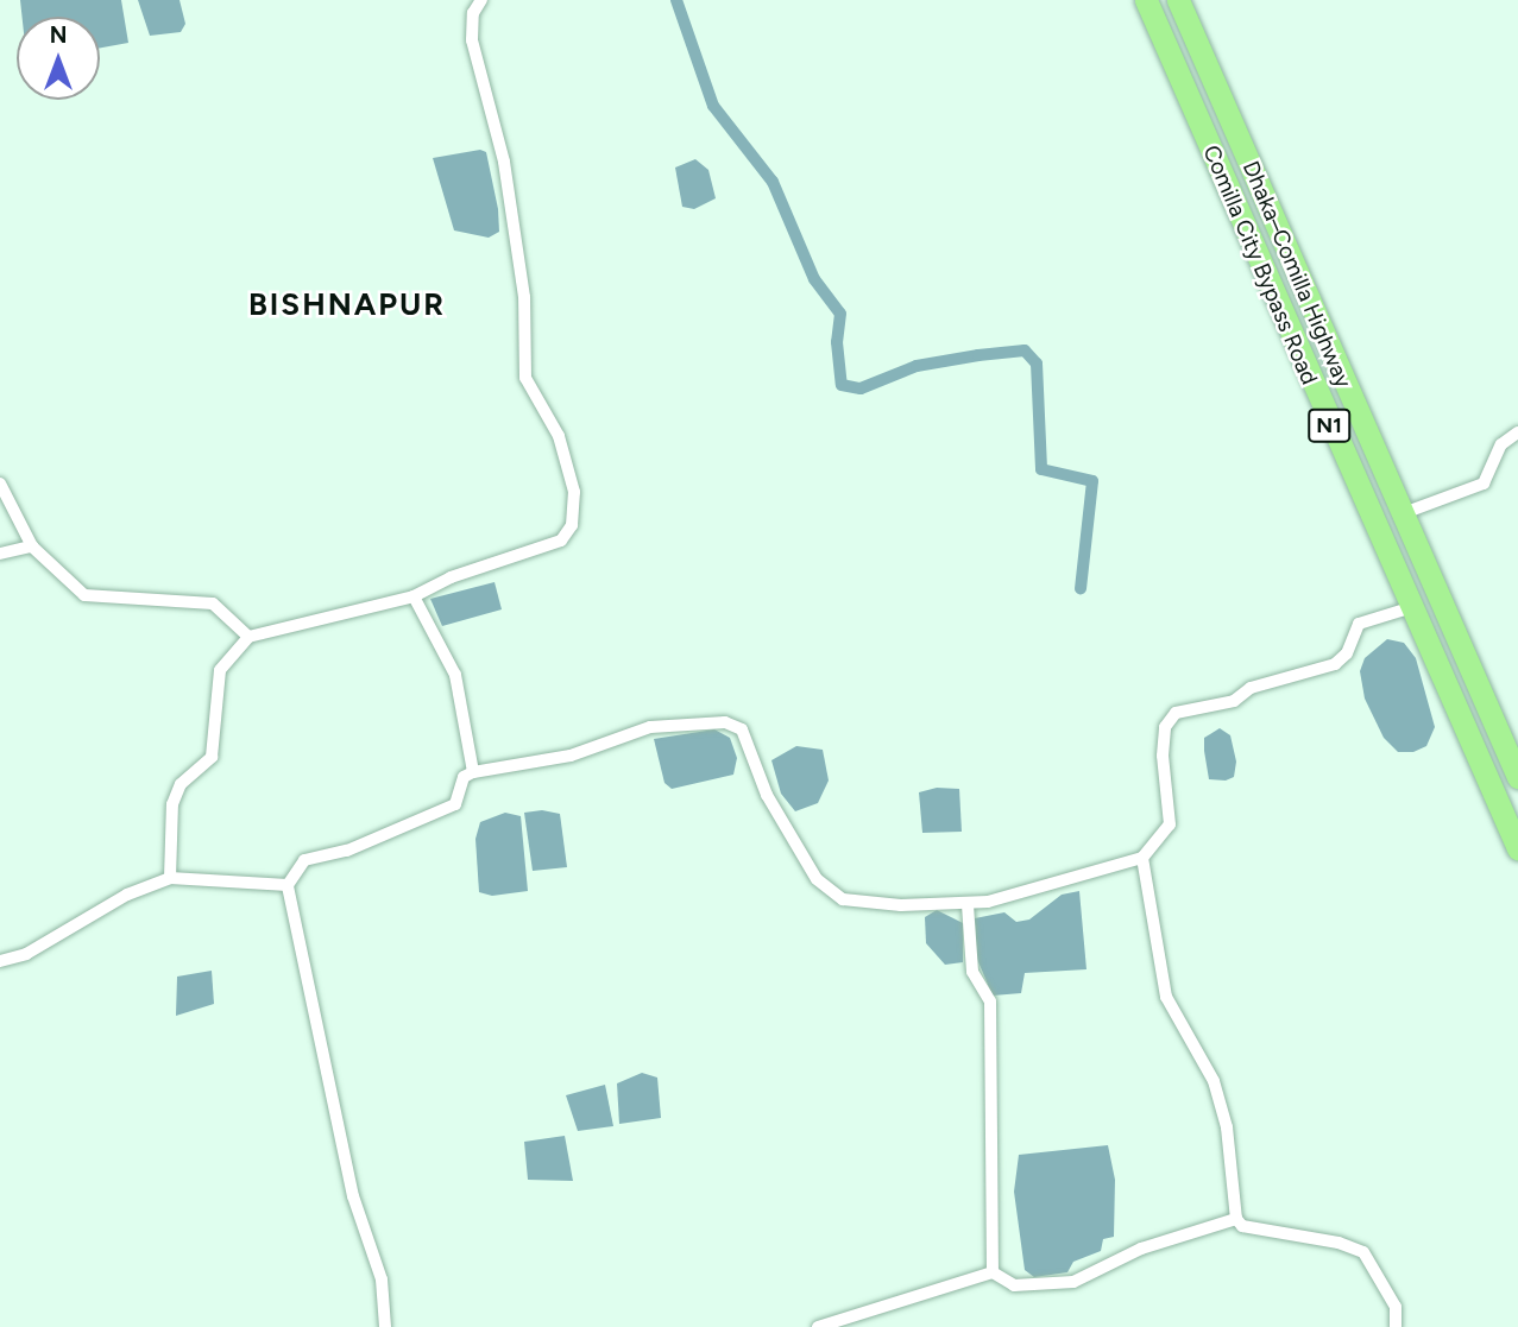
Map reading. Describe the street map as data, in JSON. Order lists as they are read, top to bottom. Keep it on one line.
{"streets":{"highway":["Comilla City Bypass Road","Dhaka–Comilla Highway","N1"]},"districts":["BISHNAPUR"],"north":"top"}
